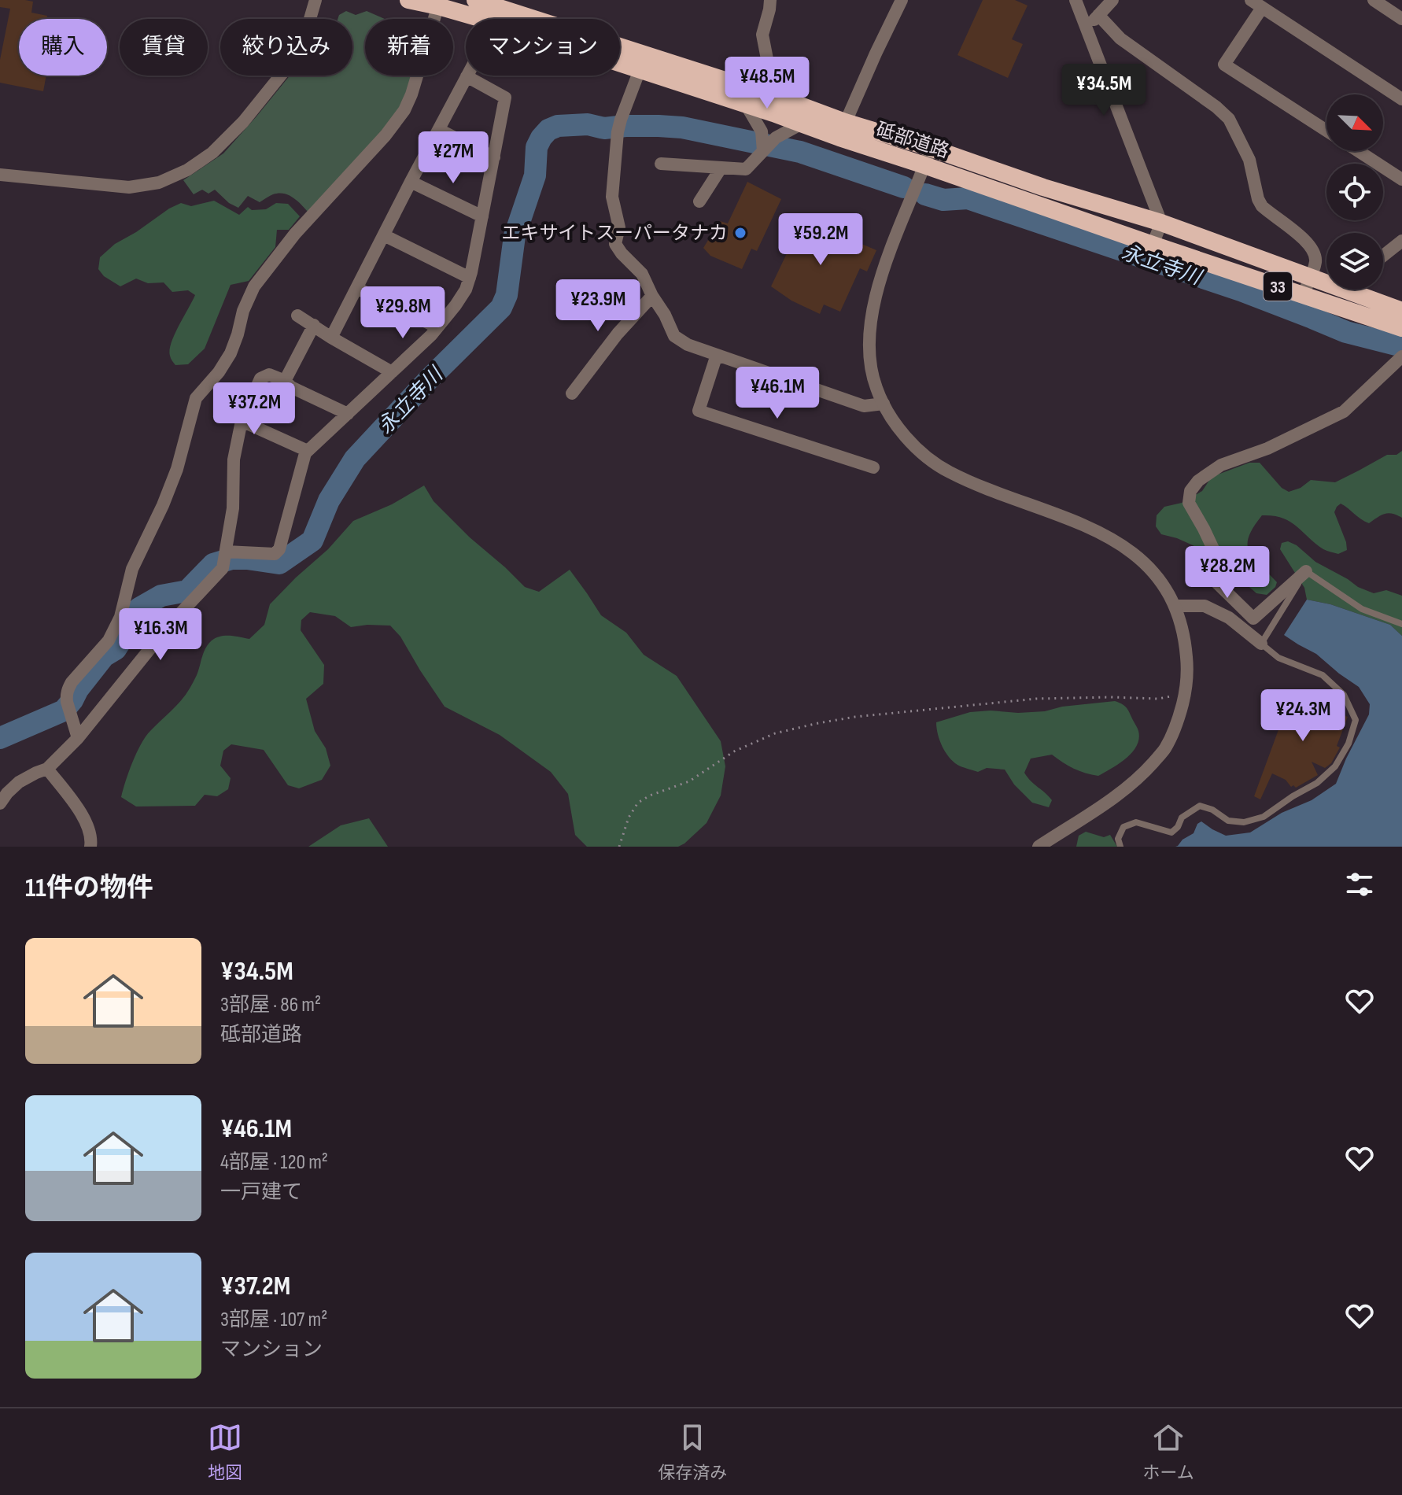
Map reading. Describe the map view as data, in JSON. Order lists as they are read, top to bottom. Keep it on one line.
{"streets":{"highway":["砥部道路","33"]},"water":["永立寺川"],"places":["エキサイトスーパータナカ"],"north":"bottom right","page":{"chip":["購入","賃貸","絞り込み","新着","マンション"],"price":["¥48.5M","¥34.5M","¥27M","¥59.2M","¥23.9M","¥29.8M","¥46.1M","¥37.2M","¥28.2M","¥16.3M","¥24.3M"],"heading":"11件の物件","list":[{"name":"¥34.5M","note":"3部屋 · 86 m² · 砥部道路"},{"name":"¥46.1M","note":"4部屋 · 120 m² · 一戸建て"},{"name":"¥37.2M","note":"3部屋 · 107 m² · マンション"}],"tabs":["地図","保存済み","ホーム"]}}
